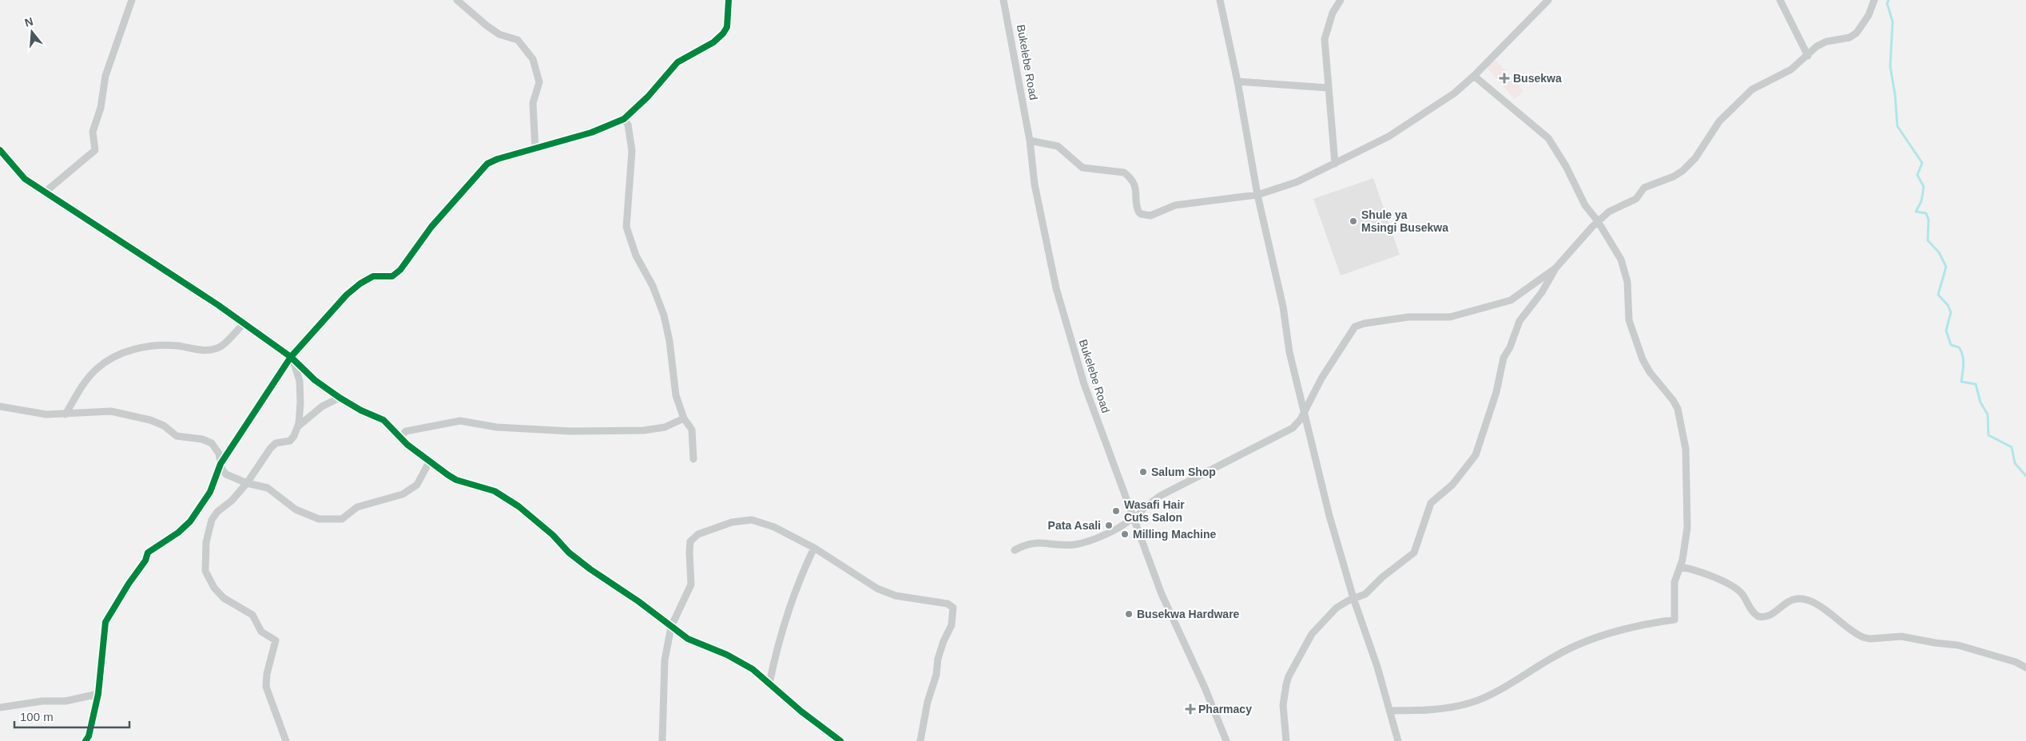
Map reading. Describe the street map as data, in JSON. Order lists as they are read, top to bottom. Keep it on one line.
{"streets":{"street":["Bukelebe Road"]},"places":{"health":["Busekwa","Pharmacy"],"other":["Shule ya Msingi Busekwa","Salum Shop","Wasafi Hair Cuts Salon","Pata Asali","Milling Machine","Busekwa Hardware"]},"scale_bar":"100 m","north":"top"}
